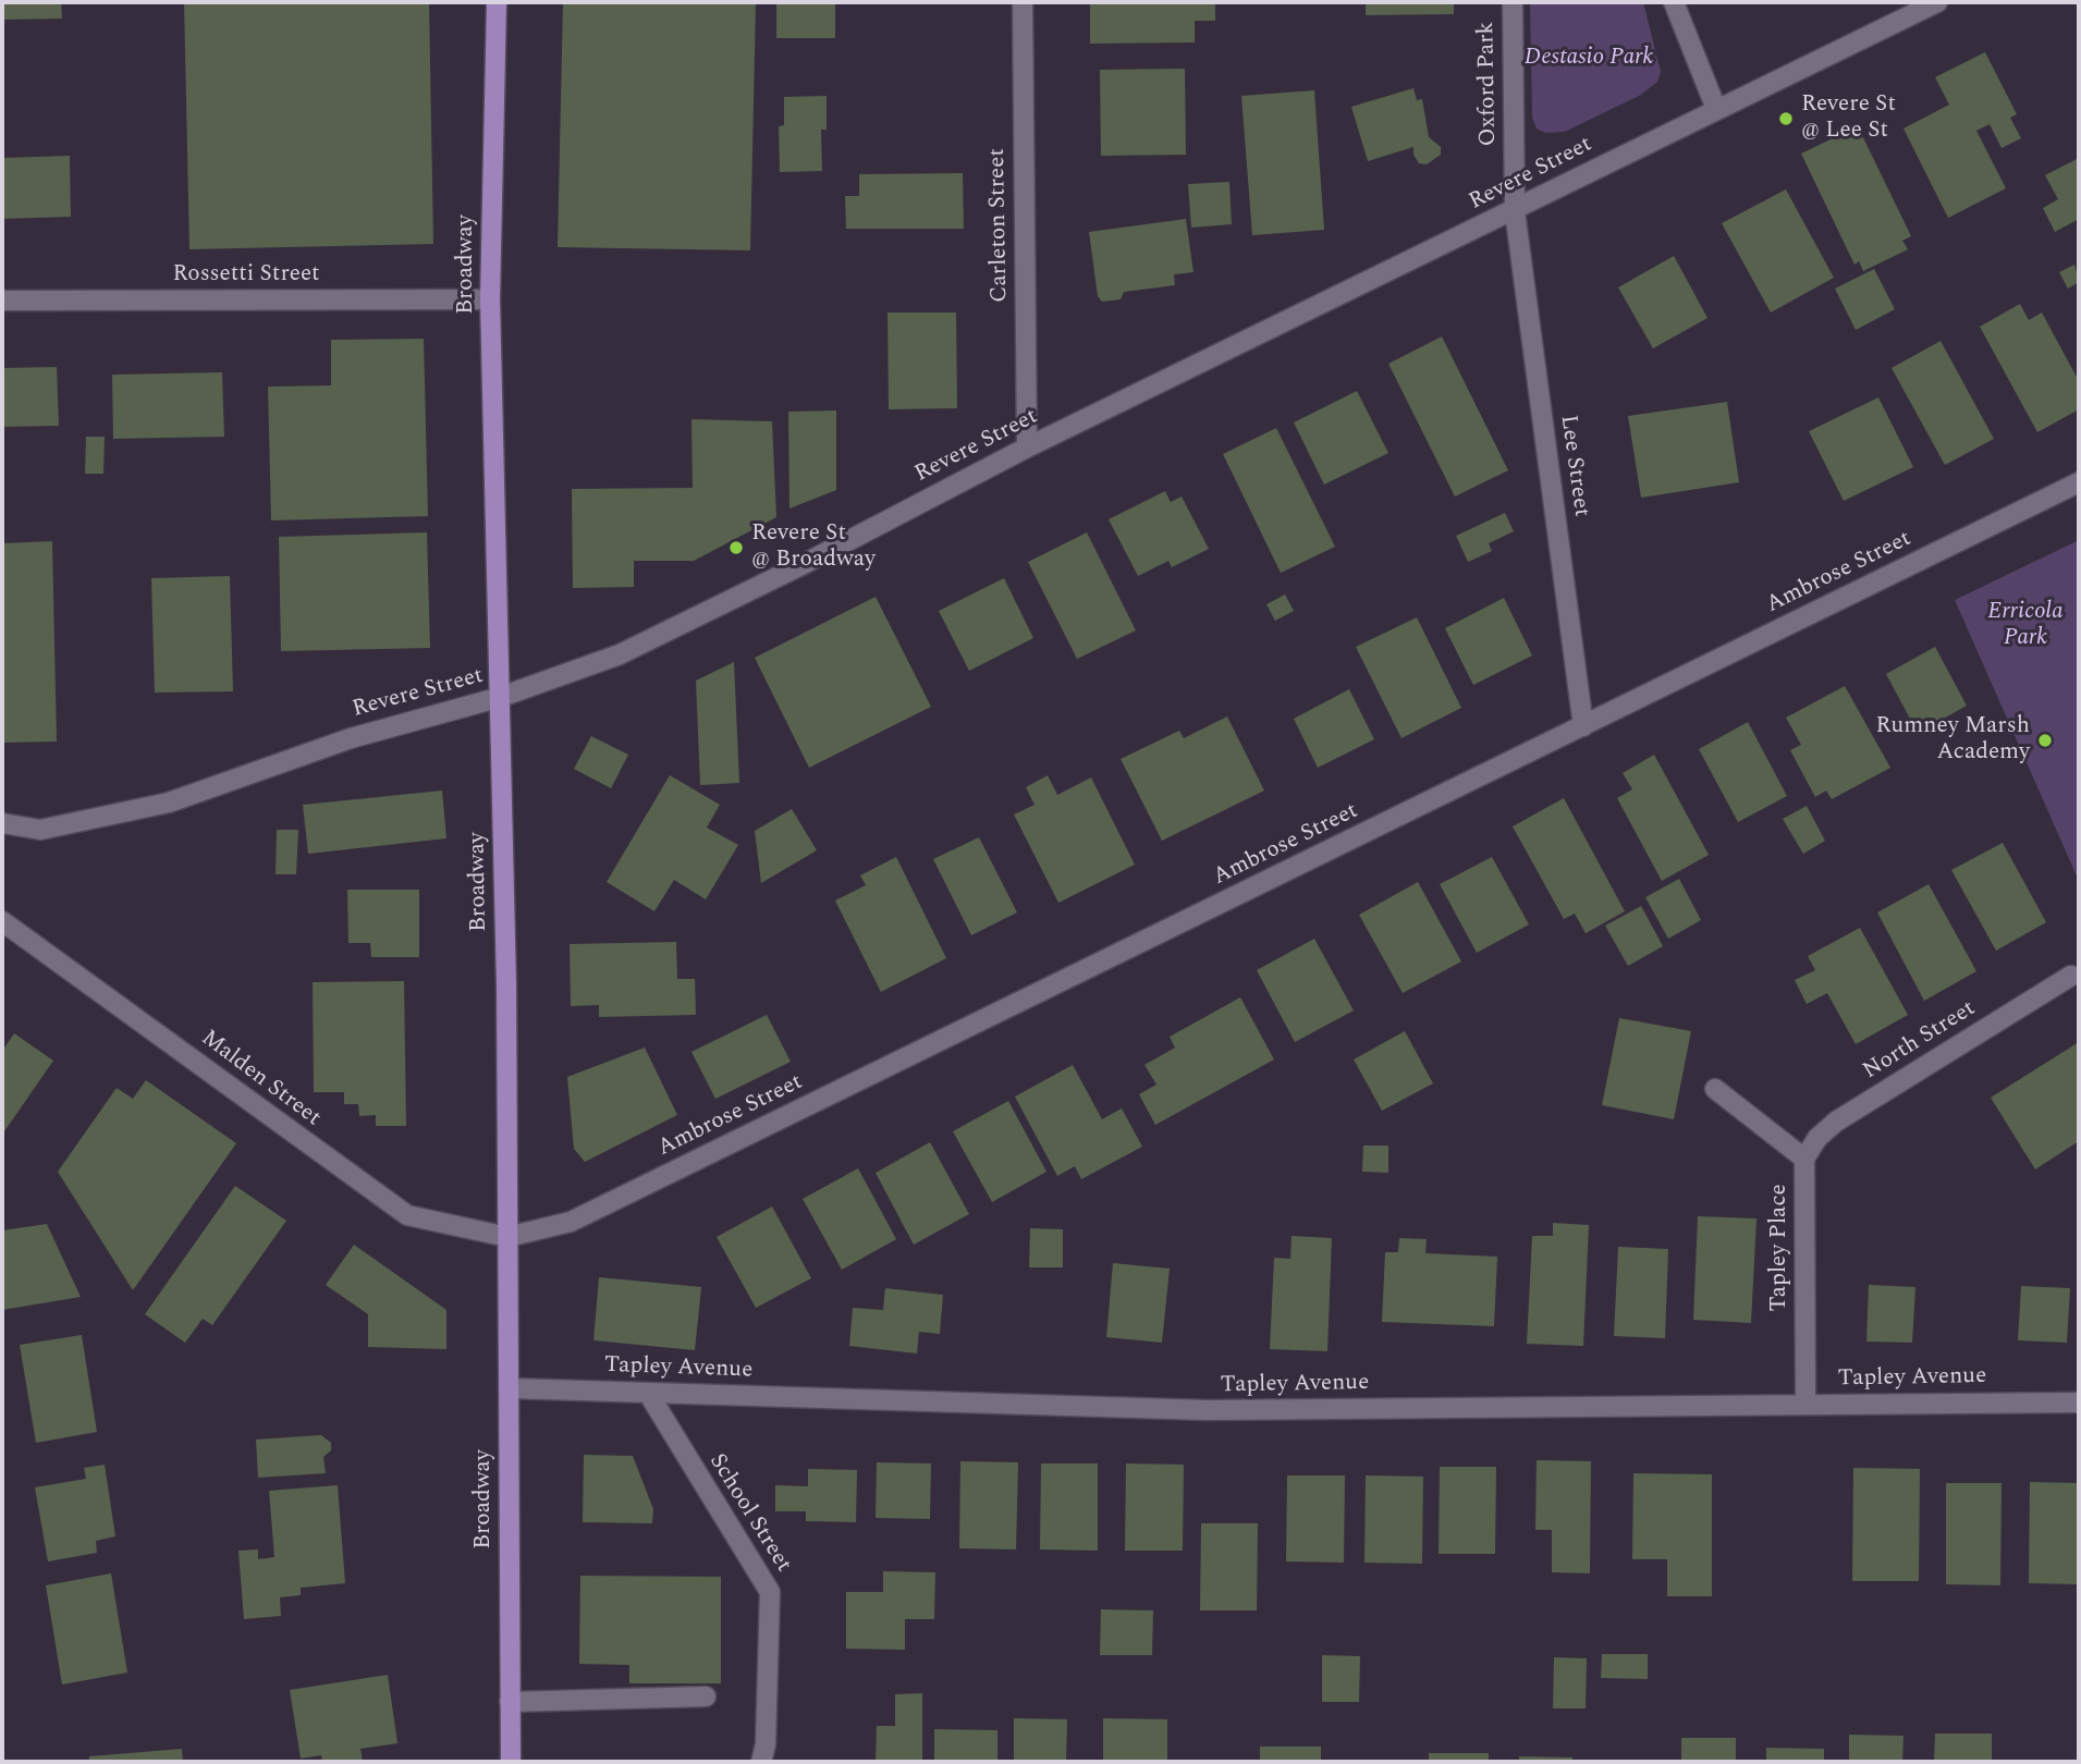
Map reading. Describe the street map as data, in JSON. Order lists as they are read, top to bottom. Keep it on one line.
{"streets":{"main road":["Broadway"],"street":["Oxford Park","Revere Street","Carleton Street","Rossetti Street","Lee Street","Ambrose Street","North Street","Malden Street","Tapley Place","Tapley Avenue","School Street"]},"crossings":[["Oxford Park","Revere Street"],["Oxford Park","Lee Street"],["Revere Street","Carleton Street"],["Revere Street","Broadway"],["Revere Street","Lee Street"],["Broadway","Rossetti Street"],["Broadway","Ambrose Street"],["Broadway","Malden Street"],["Broadway","Tapley Avenue"],["Lee Street","Ambrose Street"],["Ambrose Street","Malden Street"],["North Street","Tapley Place"],["Tapley Place","Tapley Avenue"],["Tapley Avenue","School Street"]],"parks":["Destasio Park","Erricola Park"],"places":["Revere St @ Lee St","Revere St @ Broadway","Rumney Marsh Academy"]}
